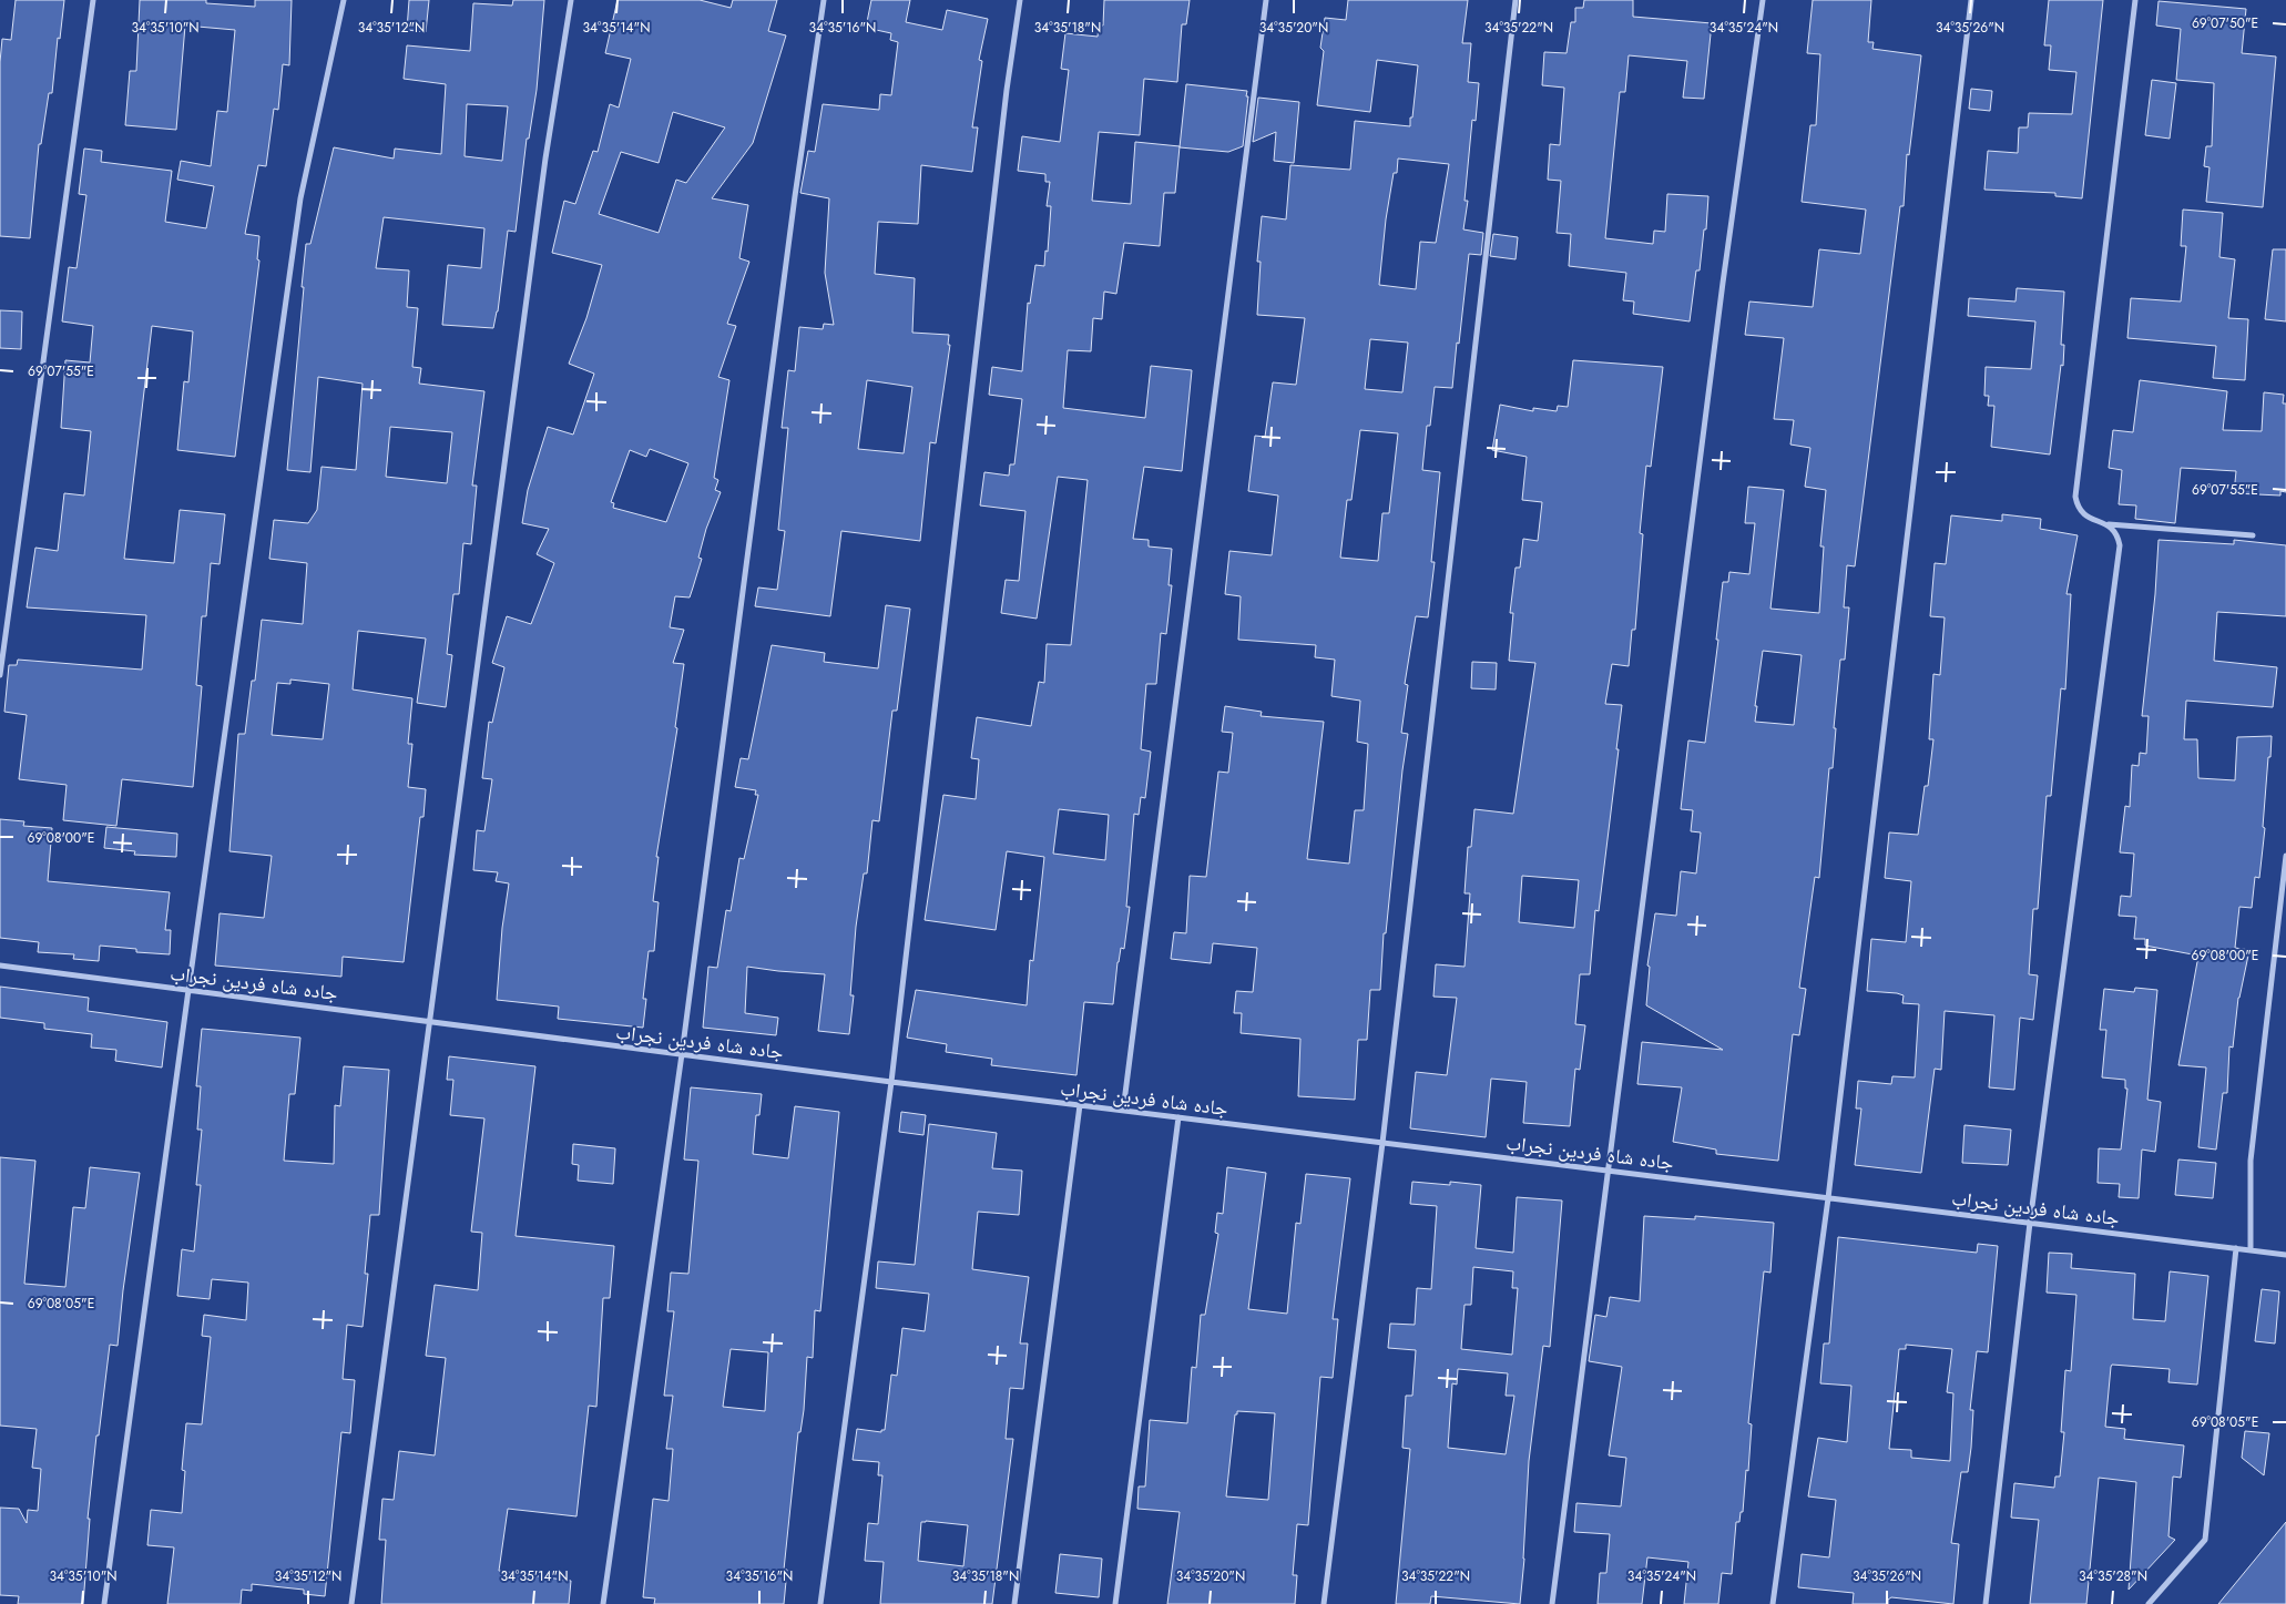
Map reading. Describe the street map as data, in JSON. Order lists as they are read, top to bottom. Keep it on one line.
{"streets":{"street":["جاده شاه فردین نجراب"]},"coordinates":["69°07'50\"E","34°35'10\"N","34°35'12\"N","34°35'14\"N","34°35'16\"N","34°35'18\"N","34°35'20\"N","34°35'22\"N","34°35'24\"N","34°35'26\"N","69°07'55\"E","69°08'00\"E","69°08'05\"E","34°35'28\"N"]}
